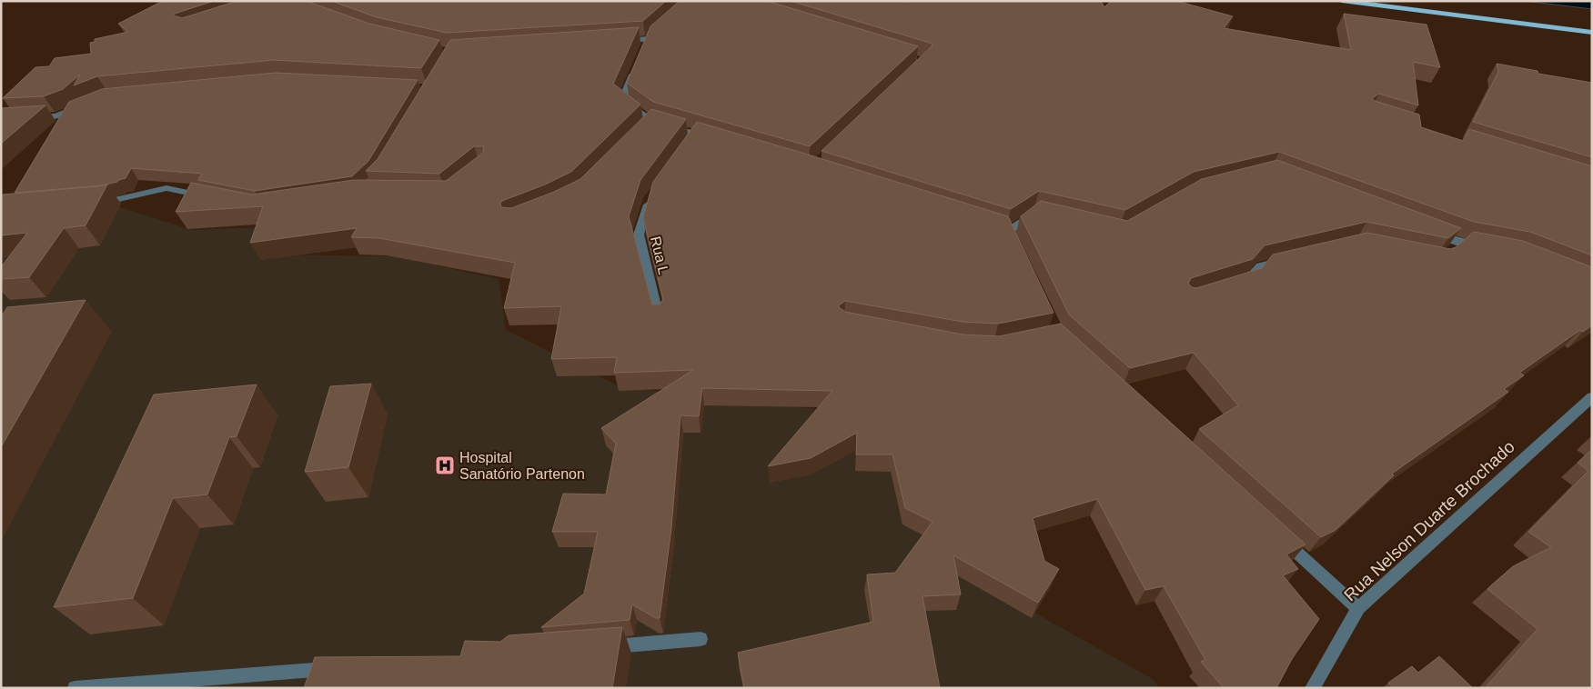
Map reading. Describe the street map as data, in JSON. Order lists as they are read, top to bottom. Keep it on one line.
{"streets":{"street":["Rua L","Rua Nelson Duarte Brochado"]},"places":{"hospital":["Hospital Sanatório Partenon"]}}
